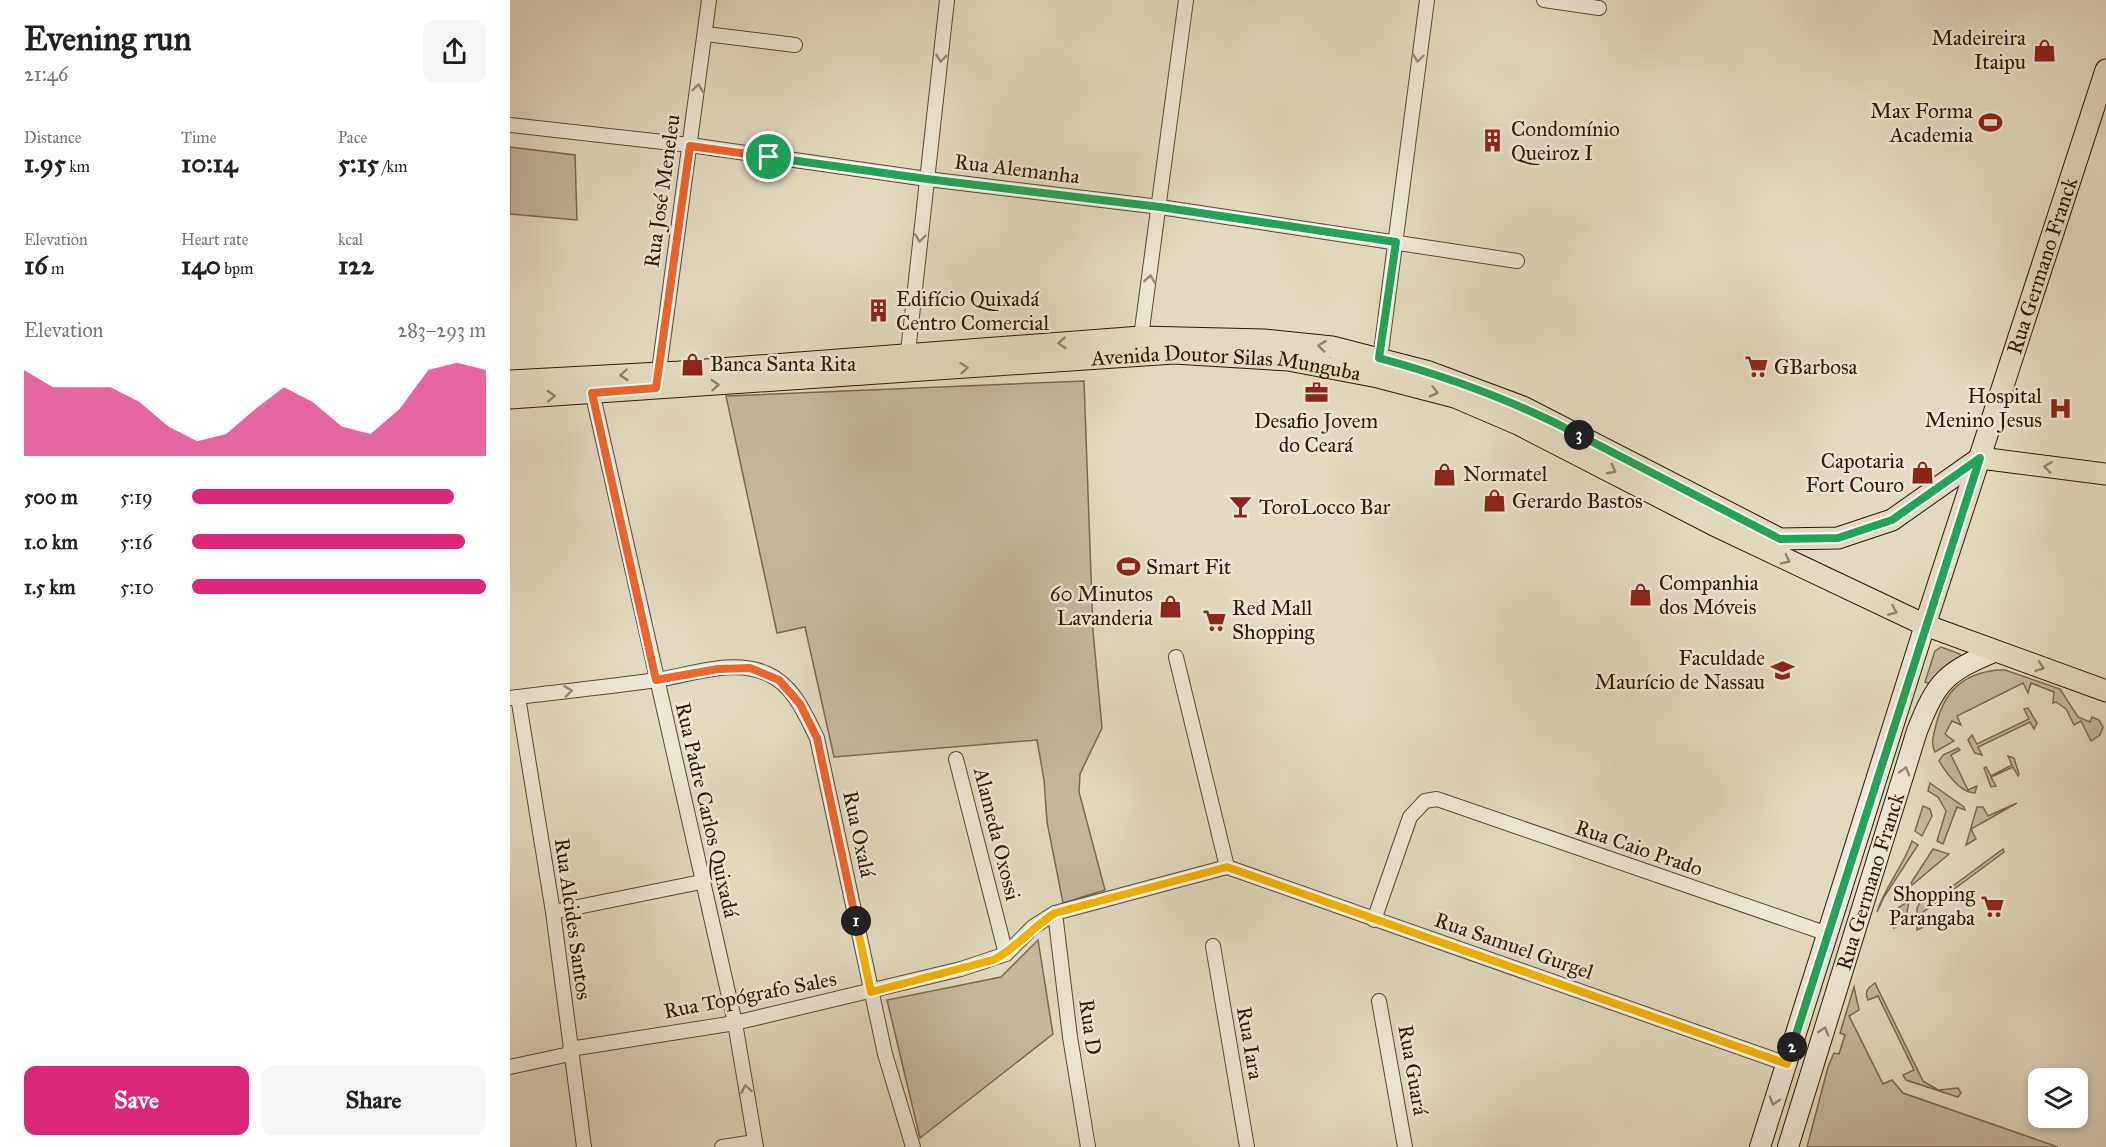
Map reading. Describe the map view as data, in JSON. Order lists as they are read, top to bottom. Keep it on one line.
{"streets":{"main road":["Rua Germano Franck","Avenida Doutor Silas Munguba"],"street":["Rua Alemanha","Rua José Meneleu","Rua Padre Carlos Quixadá","Rua Oxalá","Alameda Oxossi","Rua Caio Prado","Rua Alcides Santos","Rua Samuel Gurgel","Rua Topógrafo Sales","Rua D","Rua Iara","Rua Guará"]},"crossings":[["Rua Alemanha","Rua José Meneleu"],["Rua José Meneleu","Avenida Doutor Silas Munguba"],["Rua Germano Franck","Avenida Doutor Silas Munguba"],["Rua Germano Franck","Rua Caio Prado"],["Rua Germano Franck","Rua Samuel Gurgel"],["Avenida Doutor Silas Munguba","Rua Padre Carlos Quixadá"],["Rua Padre Carlos Quixadá","Rua Oxalá"],["Rua Padre Carlos Quixadá","Rua Topógrafo Sales"],["Rua Oxalá","Rua Alcides Santos"],["Rua Oxalá","Rua Topógrafo Sales"],["Alameda Oxossi","Rua Topógrafo Sales"],["Rua Caio Prado","Rua Samuel Gurgel"],["Rua Alcides Santos","Rua Topógrafo Sales"]],"places":{"shop":["Madeireira Itaipu","Banca Santa Rita","Capotaria Fort Couro","Normatel","Gerardo Bastos","Companhia dos Móveis","60 Minutos Lavanderia"],"sports":["Max Forma Academia","Smart Fit"],"building":["Condomínio Queiroz I","Edifício Quixadá Centro Comercial"],"supermarket":["GBarbosa","Red Mall Shopping","Shopping Parangaba"],"office":["Desafio Jovem do Ceará"],"hospital":["Hospital Menino Jesus"],"bar":["ToroLocco Bar"],"school or university":["Faculdade Maurício de Nassau"]},"page":{"heading":["Evening run","21:46"],"stats":[["Distance","1.95 km"],["Time","10:14"],["Pace","5:15 /km"],["Elevation","16 m"],["Heart rate","140 bpm"],["kcal","122"]],"chart":["Elevation","283–293 m"],"pins":["3","1","2"],"list":[{"name":"500 m","note":"5:19"},{"name":"1.0 km","note":"5:16"},{"name":"1.5 km","note":"5:10"}],"buttons":["Save","Share"]}}
